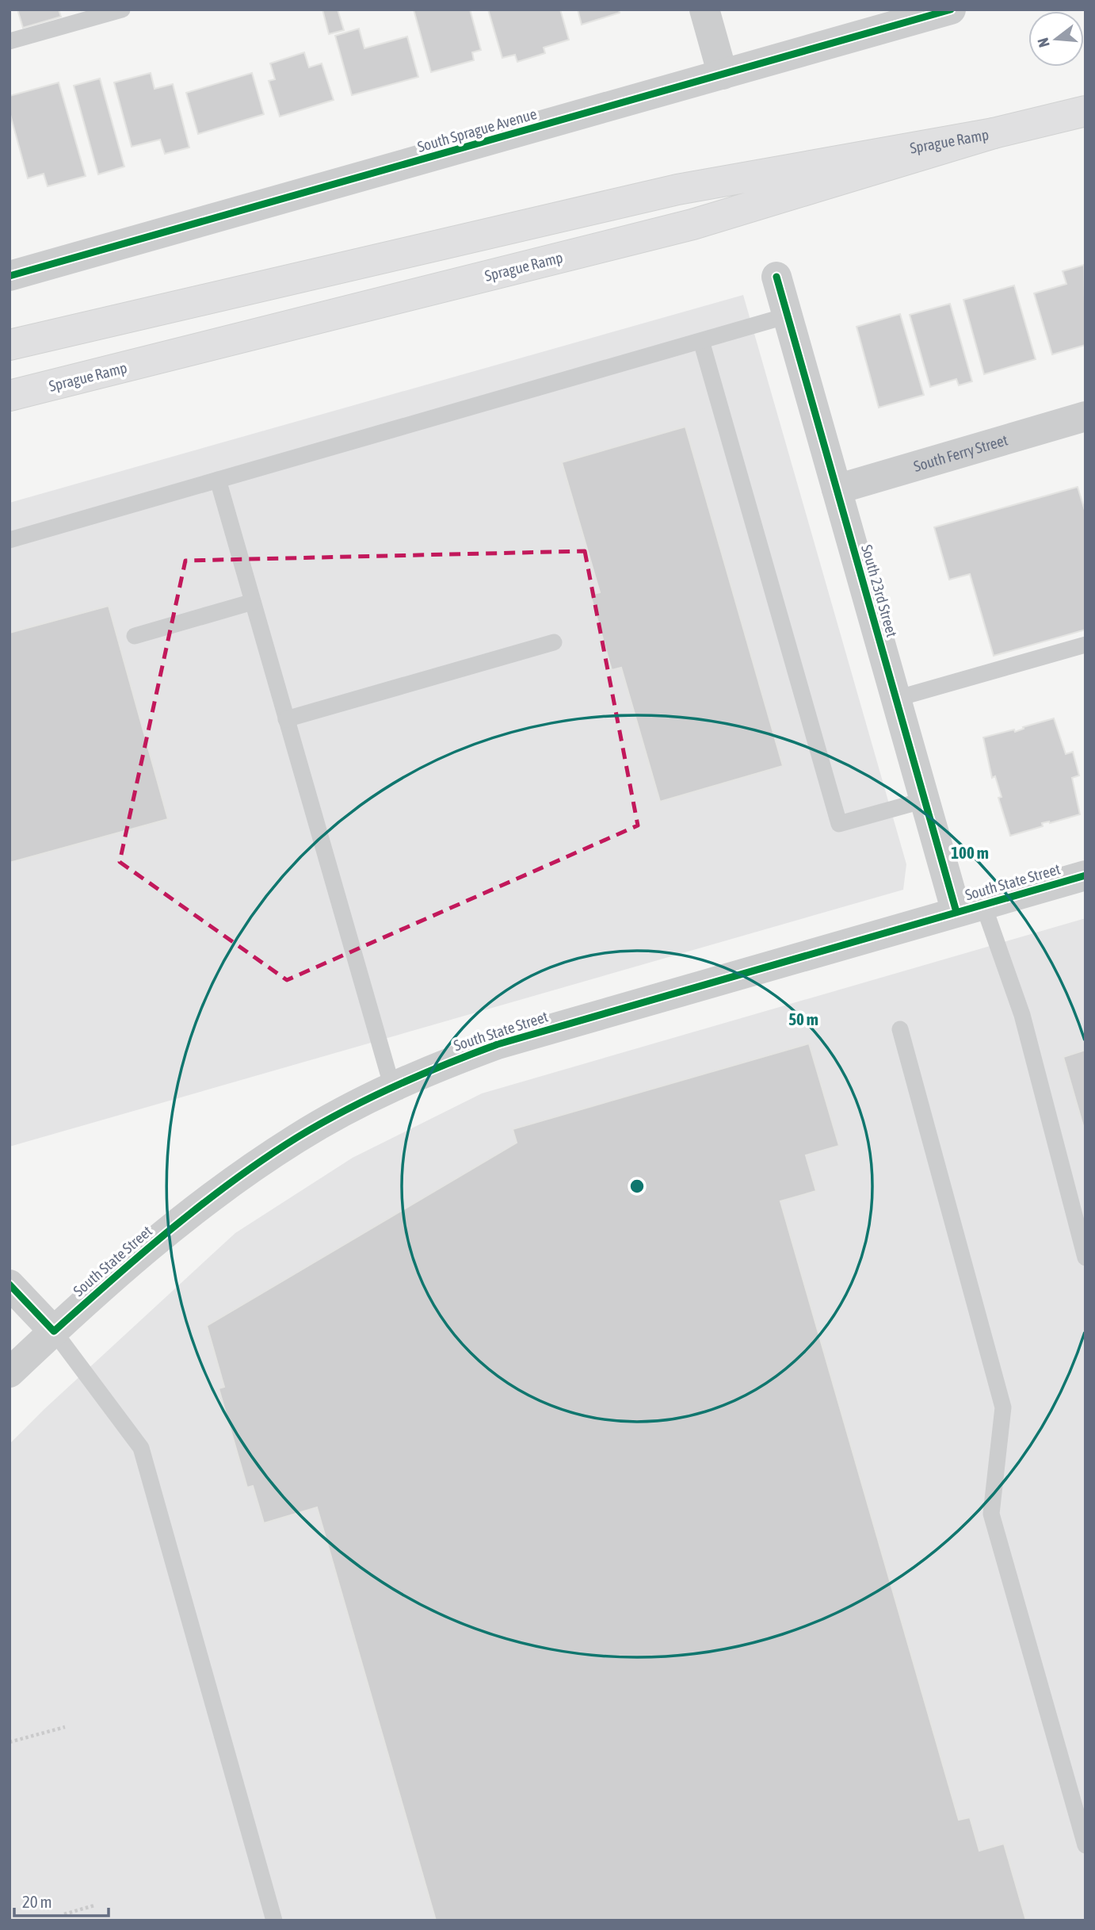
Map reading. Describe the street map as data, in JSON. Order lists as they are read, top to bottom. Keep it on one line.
{"streets":{"highway":["Sprague Ramp"],"street":["South Sprague Avenue","South Ferry Street","South 23rd Street","South State Street"]},"crossings":[["South Ferry Street","South 23rd Street"],["South 23rd Street","South State Street"]],"scale_bar":"20 m","north":"left","rings":["100 m","50 m"]}
